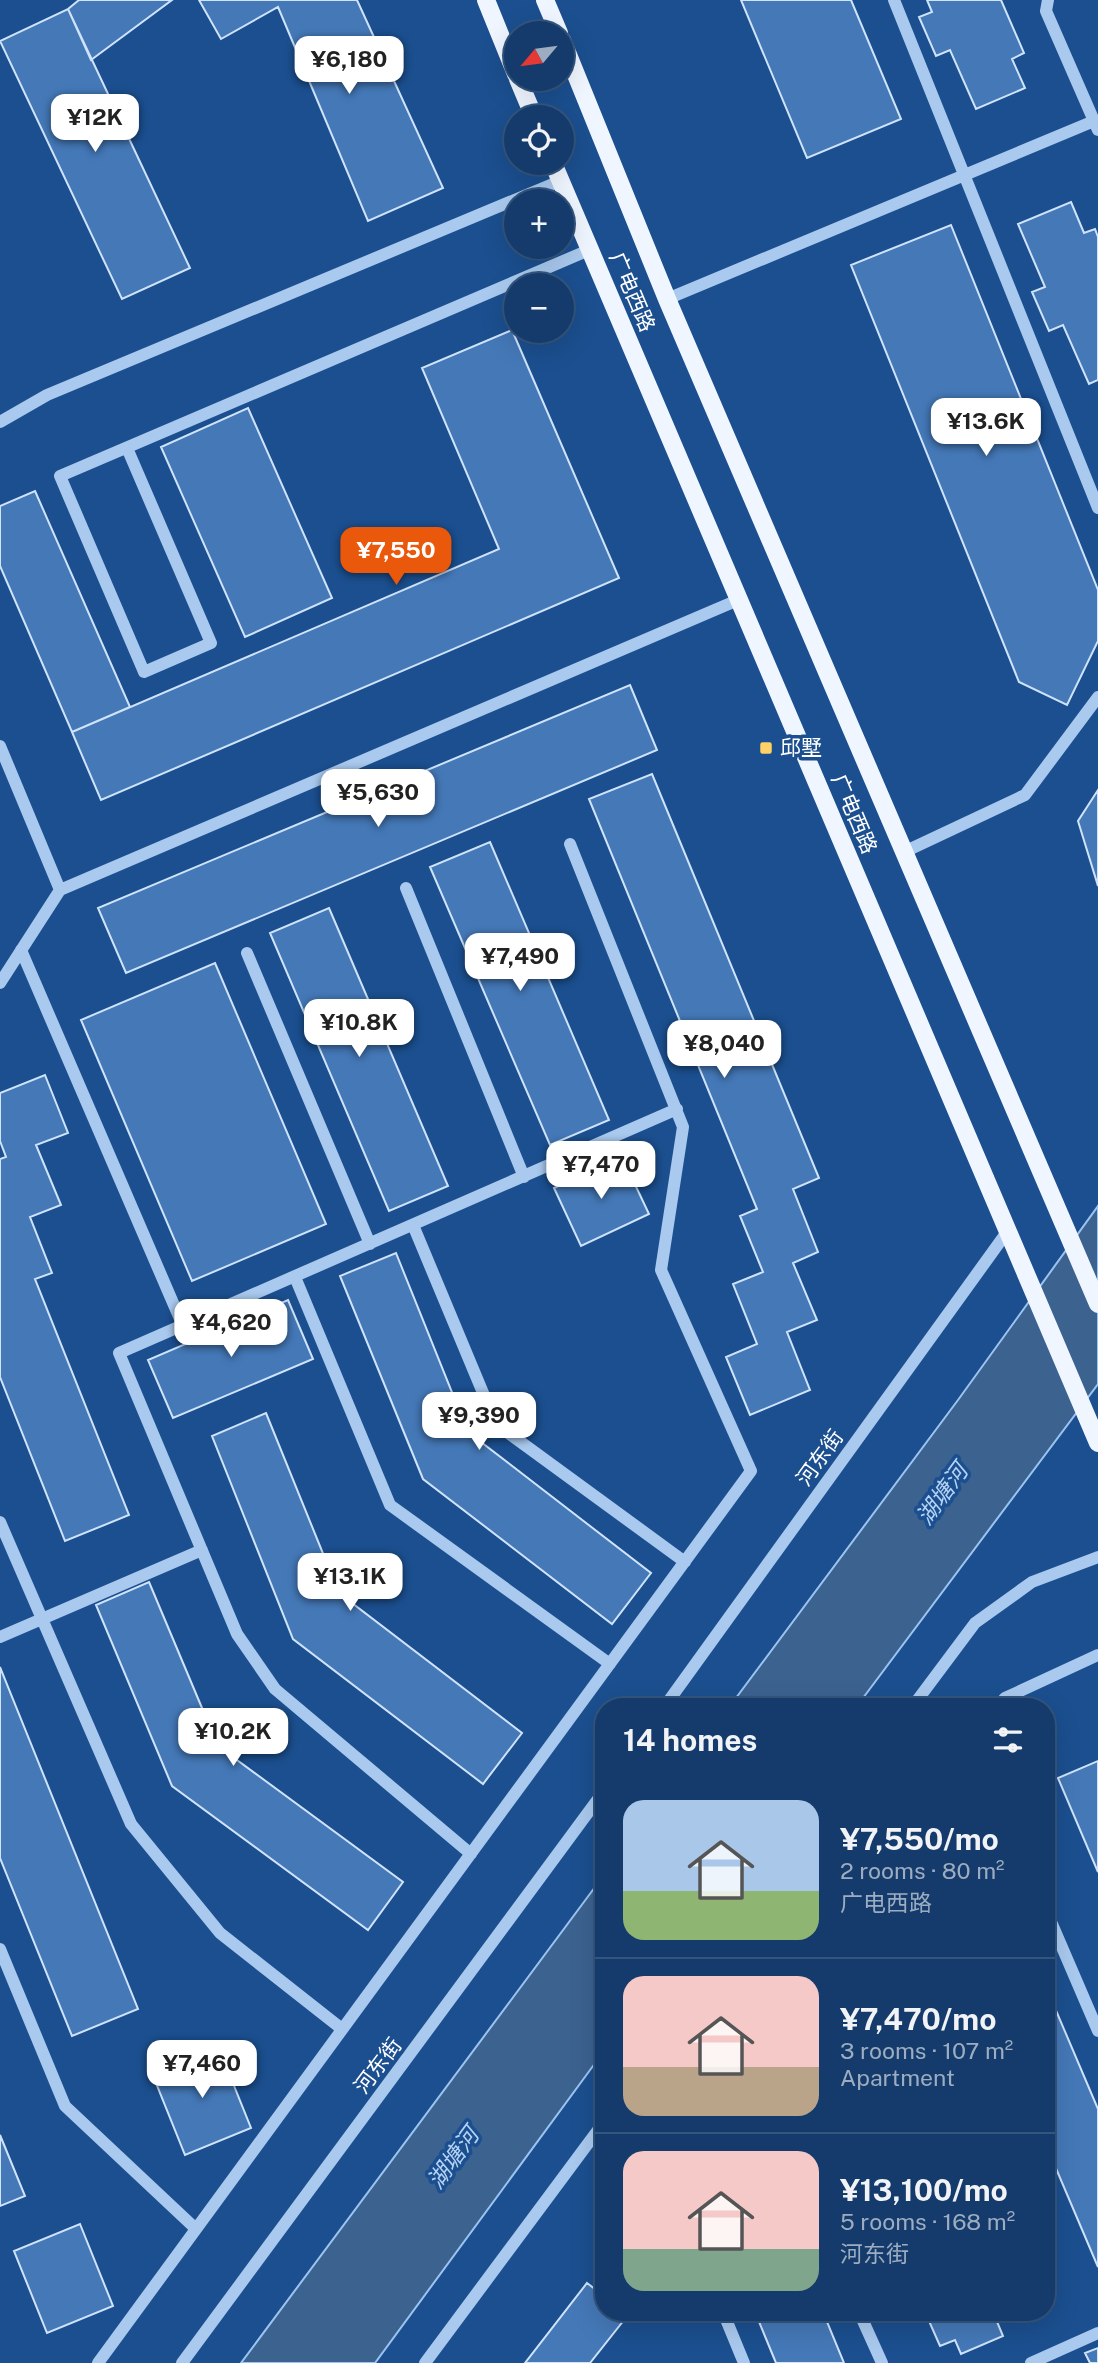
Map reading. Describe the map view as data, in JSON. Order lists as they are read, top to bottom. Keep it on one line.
{"streets":{"main road":["广电西路"],"street":["河东街"]},"crossings":[["广电西路","河东街"]],"water":["湖塘河"],"places":{"transit":["邱墅"]},"north":"bottom left","page":{"map_buttons":["+","−"],"price":["¥6,180","¥12K","¥13.6K","¥7,550","¥5,630","¥7,490","¥10.8K","¥8,040","¥7,470","¥4,620","¥9,390","¥13.1K","¥10.2K","¥7,460"],"heading":"14 homes","list":[{"name":"¥7,550/mo","note":"2 rooms · 80 m² · 广电西路"},{"name":"¥7,470/mo","note":"3 rooms · 107 m² · Apartment"},{"name":"¥13,100/mo","note":"5 rooms · 168 m² · 河东街"}]}}
